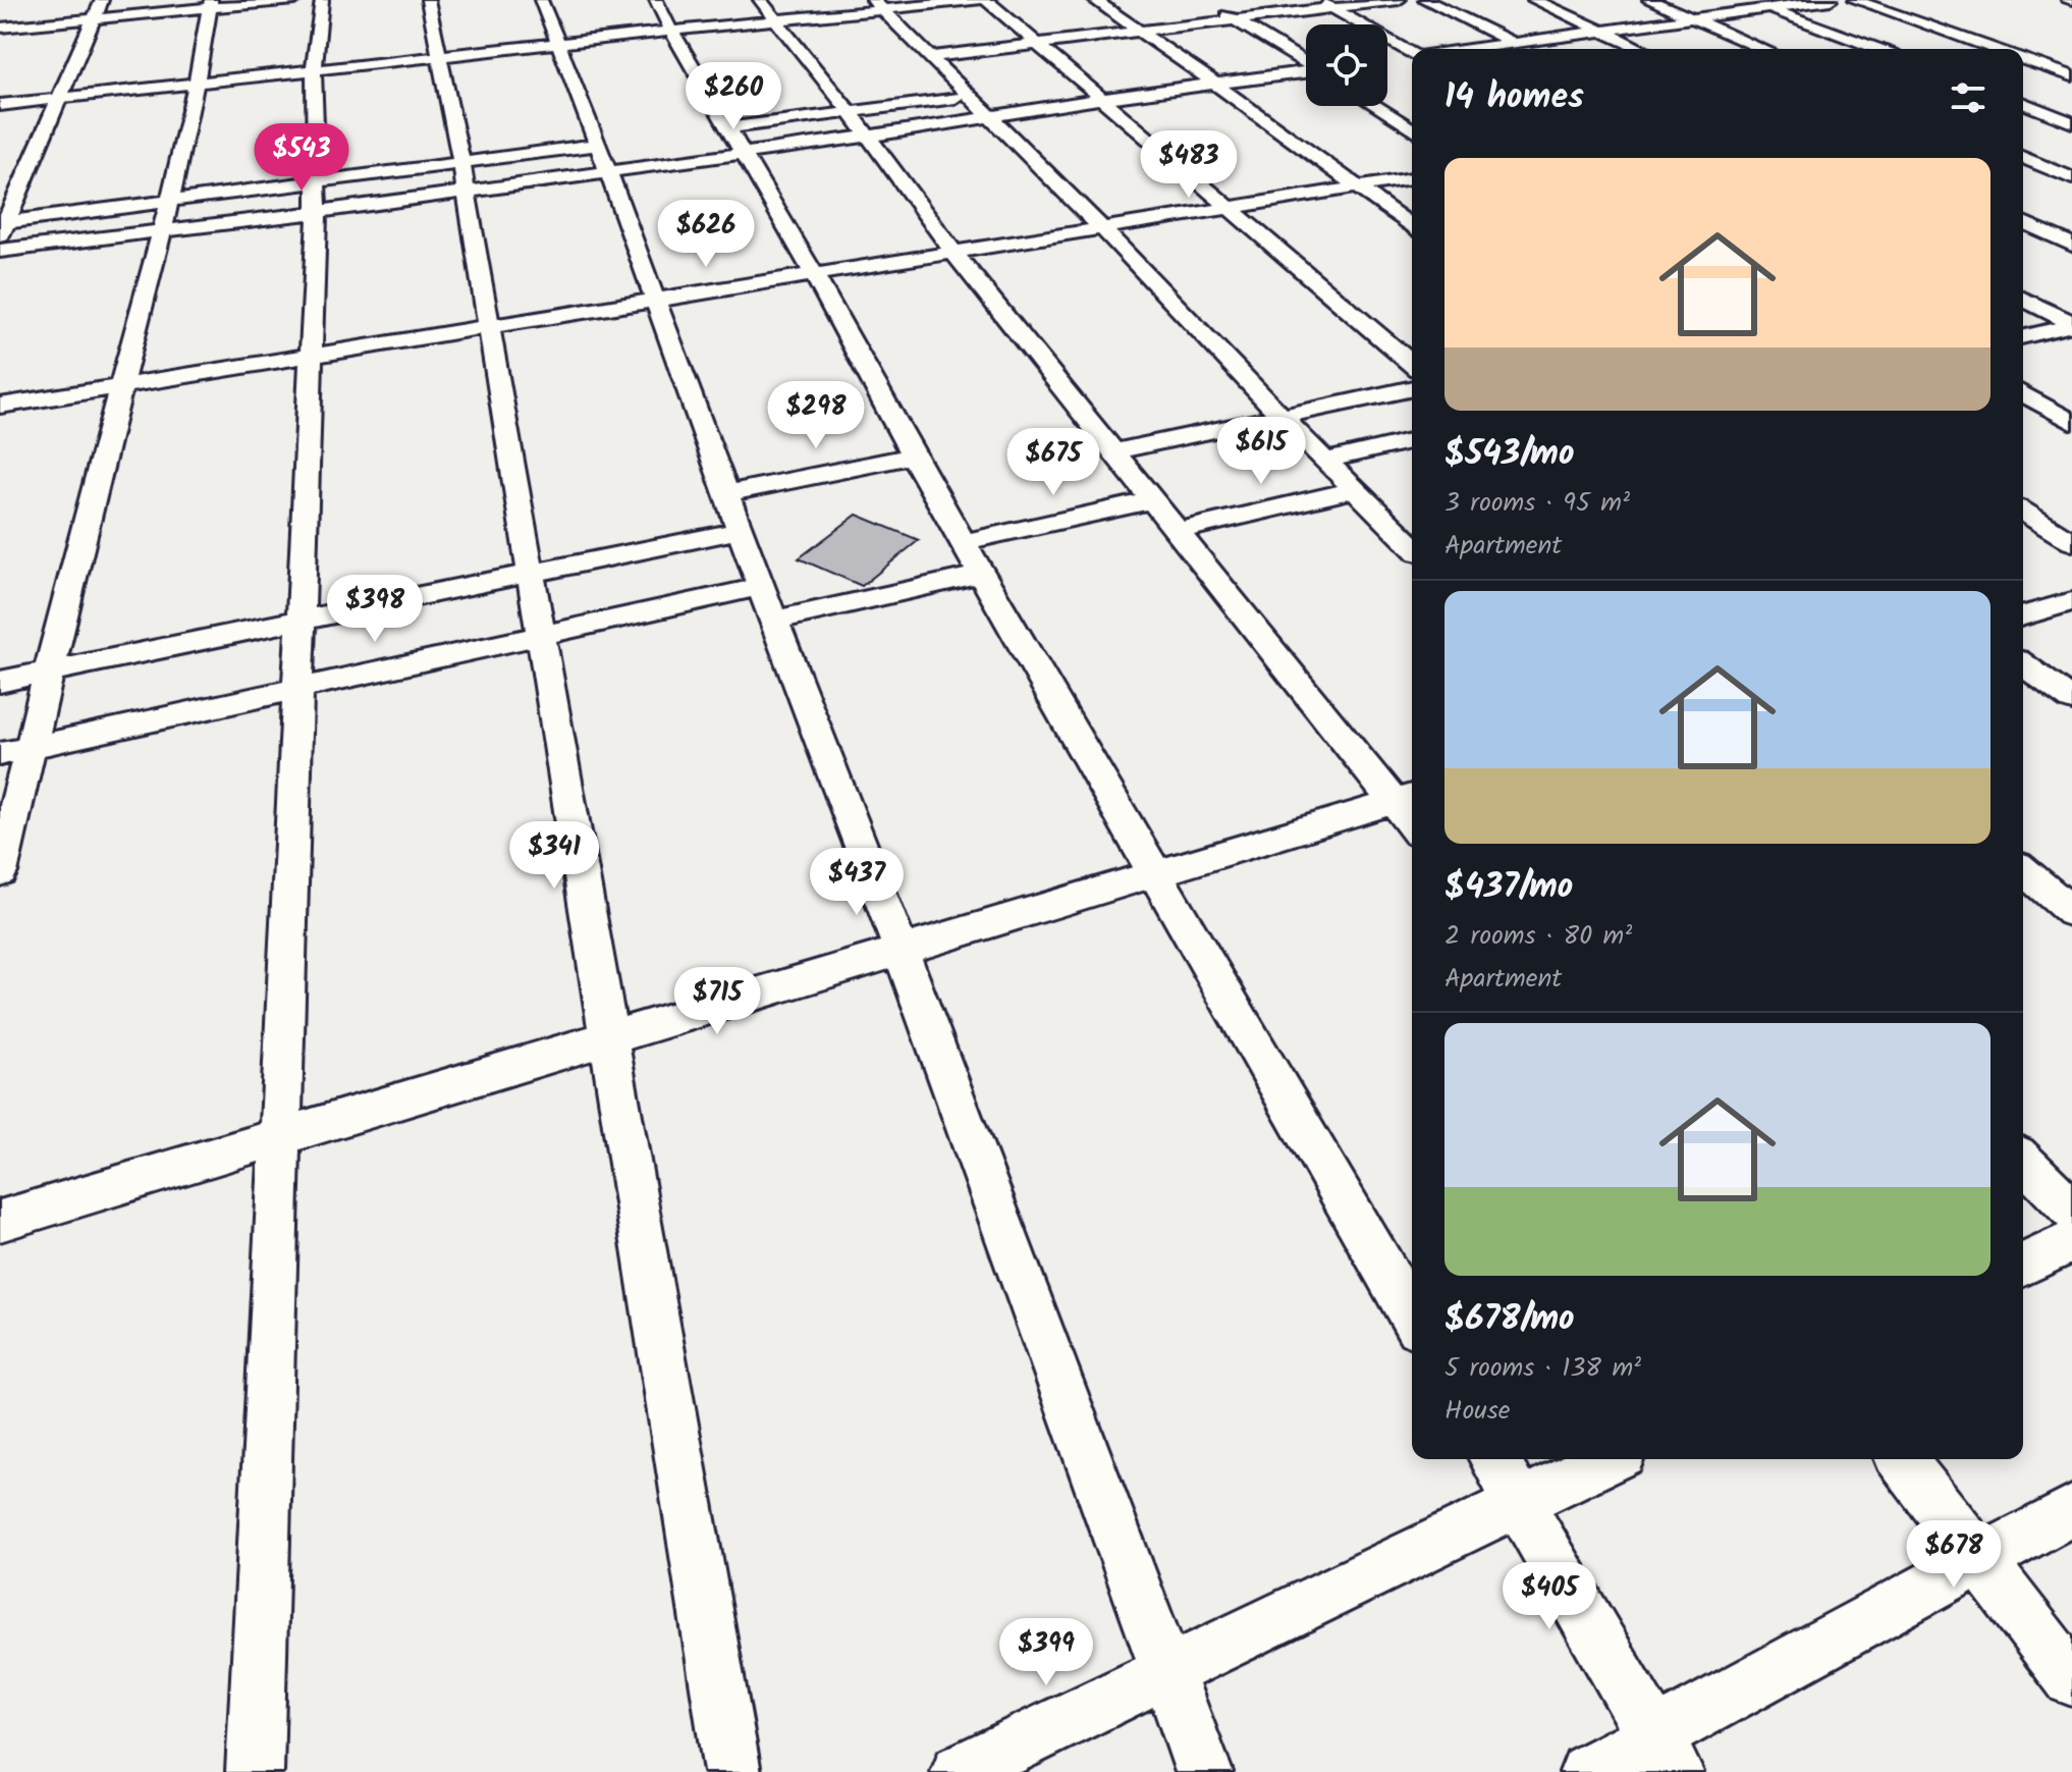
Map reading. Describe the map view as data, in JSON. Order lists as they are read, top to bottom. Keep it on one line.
{"page":{"heading":"14 homes","price":["$260","$543","$483","$626","$298","$615","$675","$398","$341","$437","$715","$678","$405","$399"],"list":[{"name":"$543/mo","note":"3 rooms · 95 m² · Apartment"},{"name":"$437/mo","note":"2 rooms · 80 m² · Apartment"},{"name":"$678/mo","note":"5 rooms · 138 m² · House"}]}}
